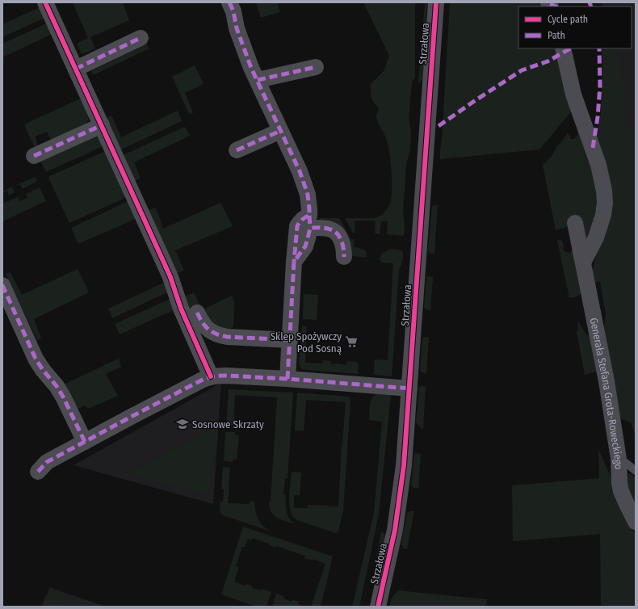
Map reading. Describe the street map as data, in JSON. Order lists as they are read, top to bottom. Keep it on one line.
{"streets":{"street":["Strzałowa","Generała Stefana Grota-Roweckiego"]},"places":{"supermarket":["Sklep Spożywczy Pod Sosną"],"school or university":["Sosnowe Skrzaty"]},"legend":["Cycle path","Path"]}
